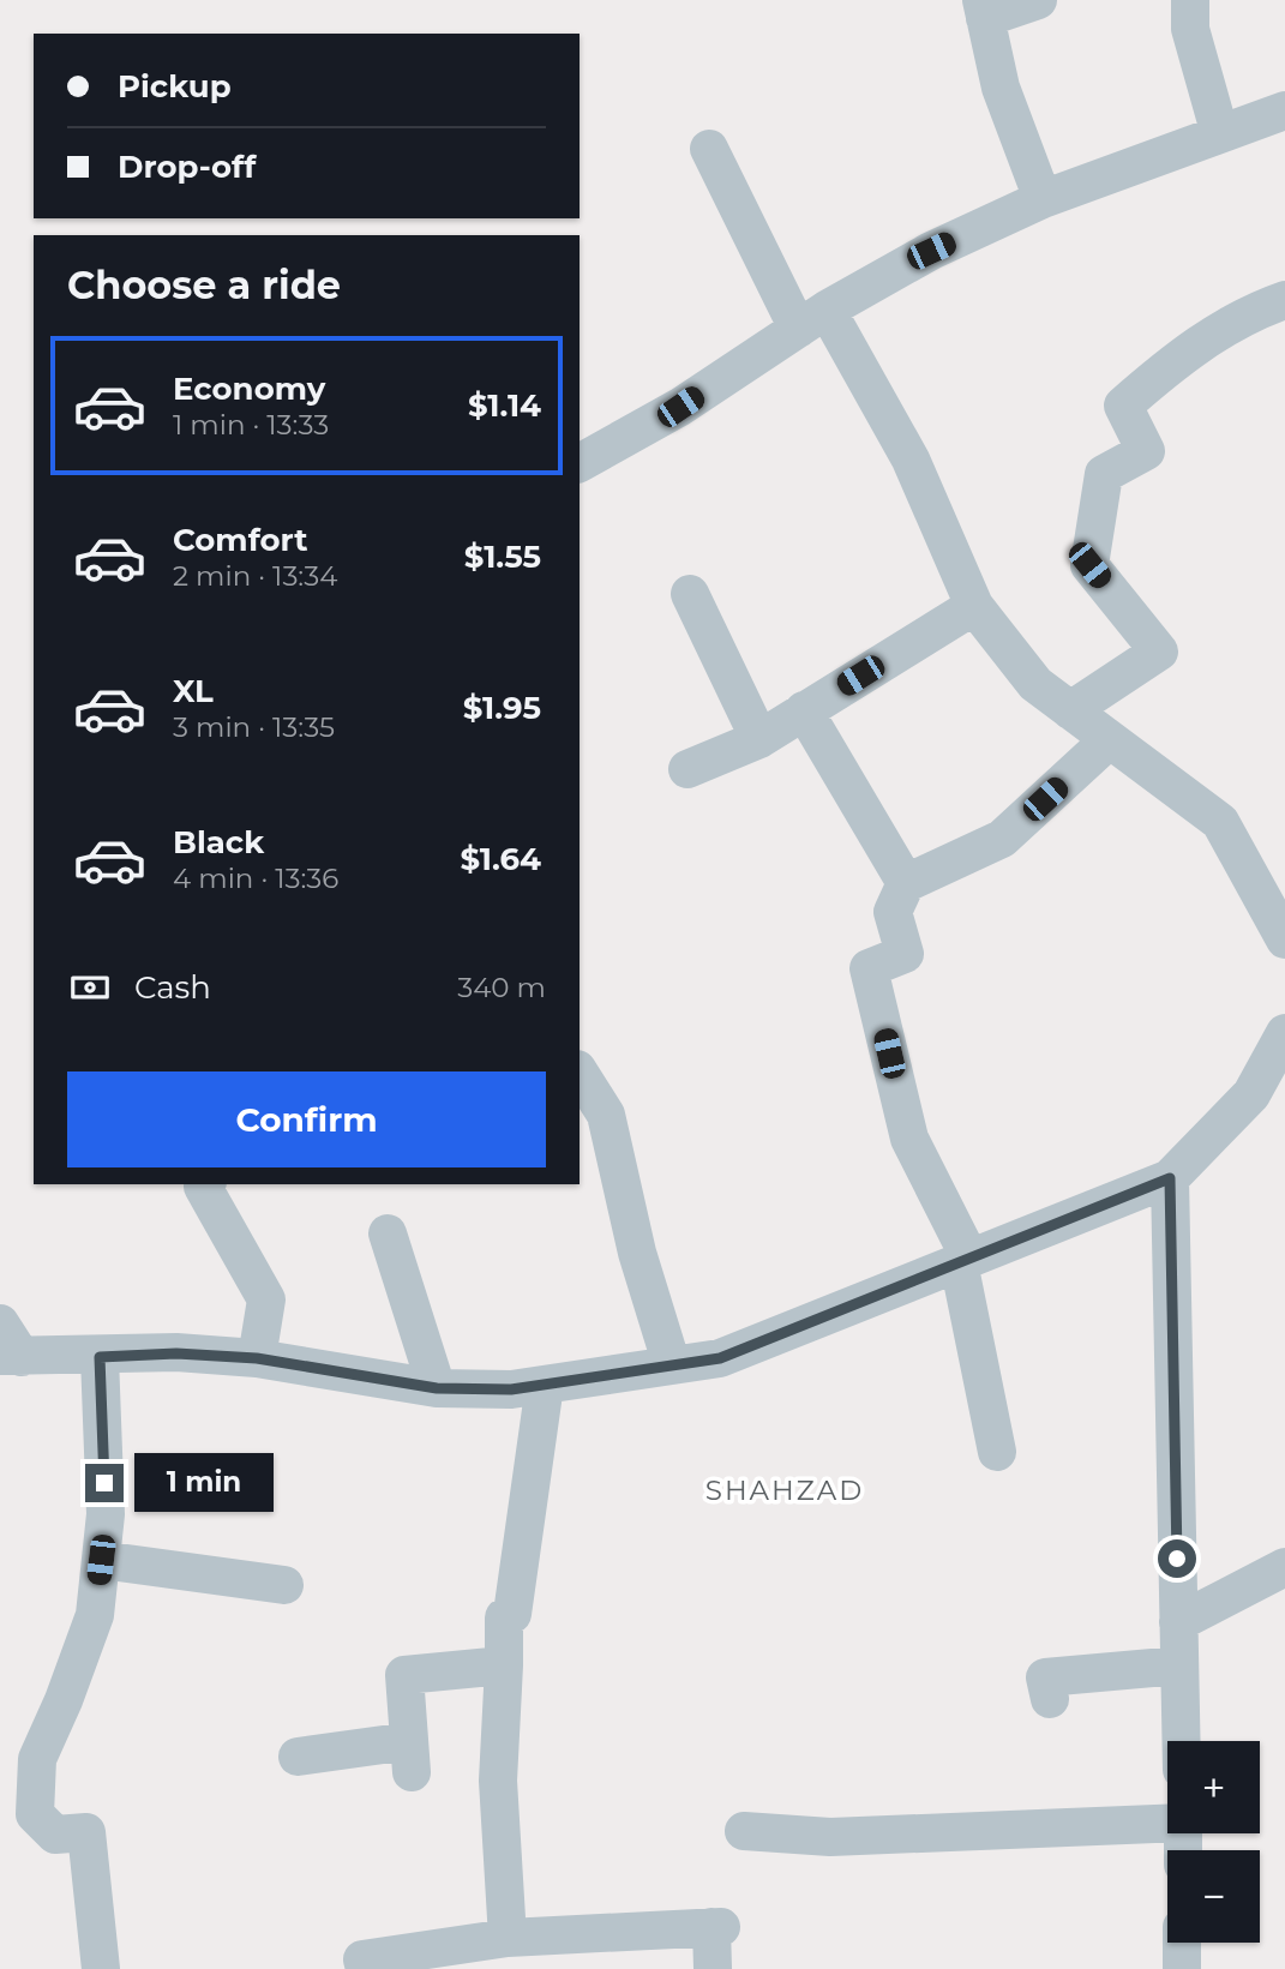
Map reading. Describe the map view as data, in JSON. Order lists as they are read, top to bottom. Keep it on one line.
{"districts":["SHAHZAD"],"page":{"banner":["Pickup","Drop-off"],"heading":"Choose a ride","list":[{"name":"Economy","note":"1 min · 13:33","value":"$1.14"},{"name":"Comfort","note":"2 min · 13:34","value":"$1.55"},{"name":"XL","note":"3 min · 13:35","value":"$1.95"},{"name":"Black","note":"4 min · 13:36","value":"$1.64"}],"pay":["Cash","340 m"],"buttons":"Confirm","bubble":"1 min","map_buttons":["+","−"]}}
